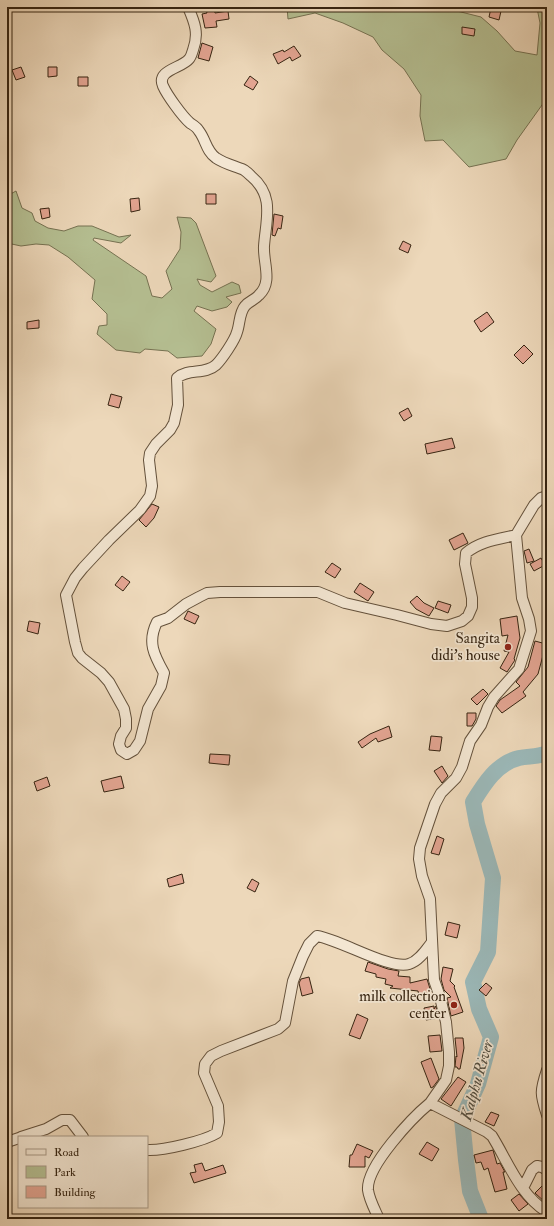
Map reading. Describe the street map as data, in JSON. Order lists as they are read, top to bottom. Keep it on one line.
{"water":["Kalphu River"],"places":["Sangita didi's house","milk collection center"],"legend":["Road","Park","Building"]}
